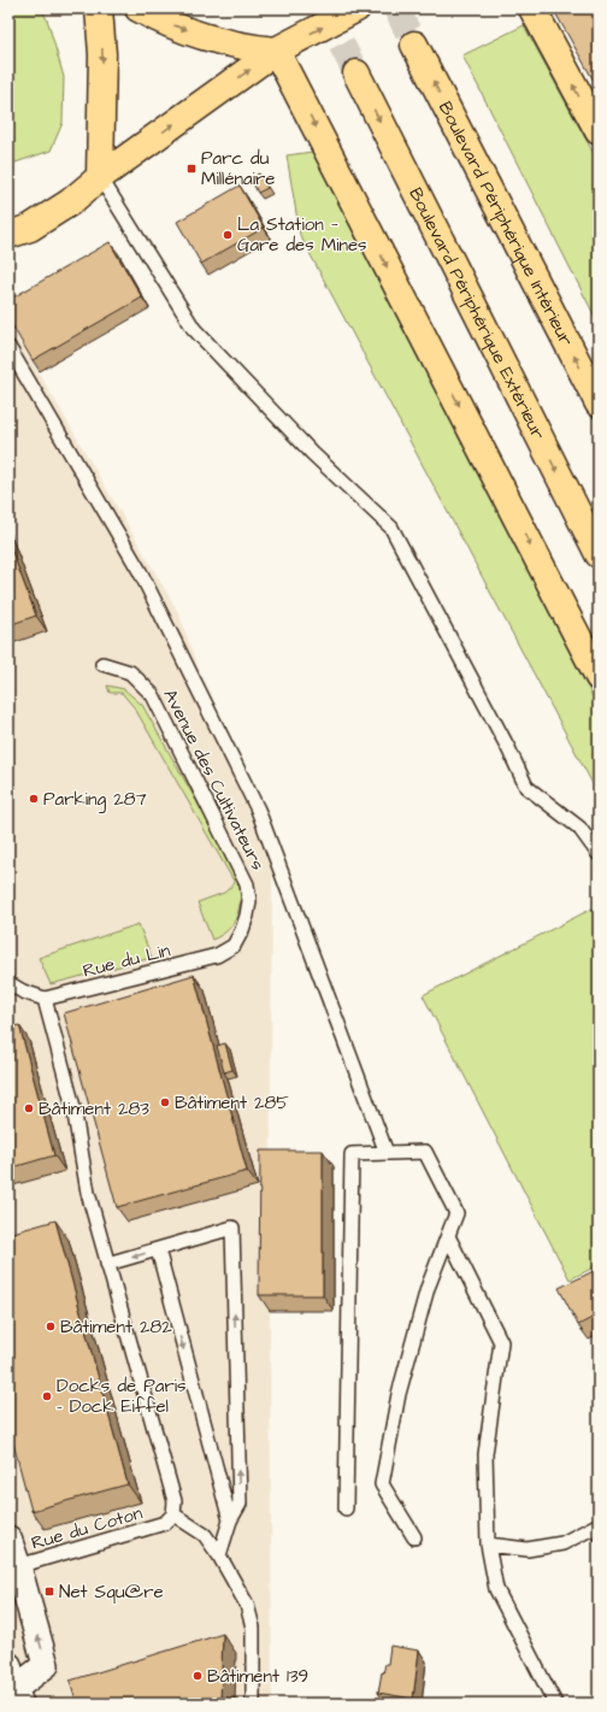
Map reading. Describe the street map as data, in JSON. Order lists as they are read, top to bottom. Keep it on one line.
{"streets":{"main road":["Boulevard Périphérique Intérieur","Boulevard Périphérique Extérieur"],"lane":["Avenue des Cultivateurs","Rue du Lin","Rue du Coton"]},"crossings":[["Avenue des Cultivateurs","Rue du Lin"]],"places":{"transit":["Parc du Millénaire","Net Squ@re"],"other":["La Station — Gare des Mines","Parking 287","Bâtiment 285","Bâtiment 283","Bâtiment 282","Docks de Paris - Dock Eiffel","Bâtiment 139"]}}
